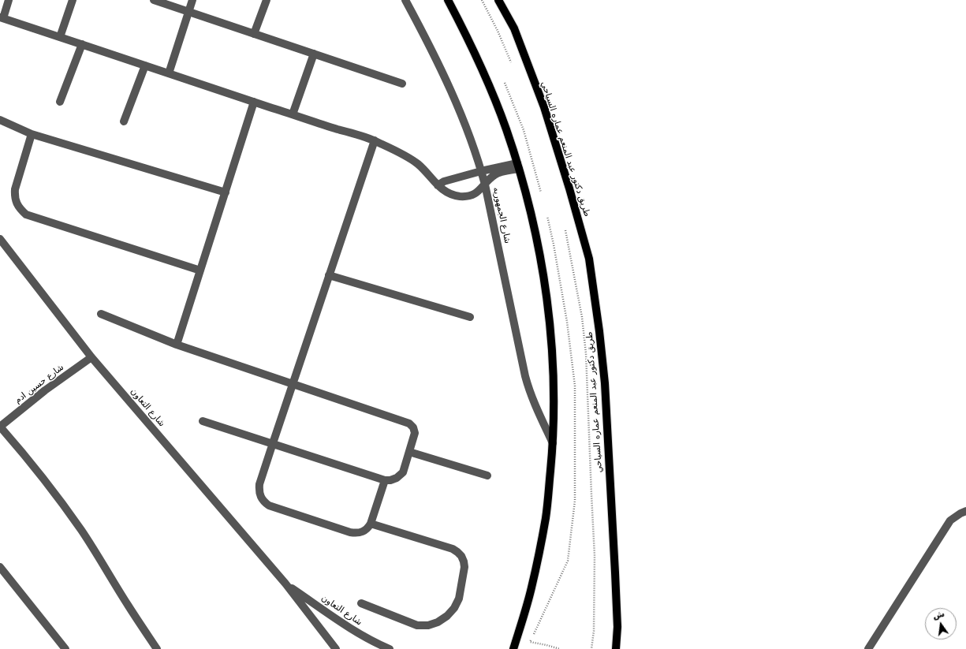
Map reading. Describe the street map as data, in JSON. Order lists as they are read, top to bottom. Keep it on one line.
{"streets":{"main road":["طريق دكتور عبد المنعم عماره السياحي"],"street":["شارع الجمهوريه","شارع حسين ادم","شارع التعاون"]},"crossings":[["شارع حسين ادم","شارع التعاون"]],"north":"top"}
